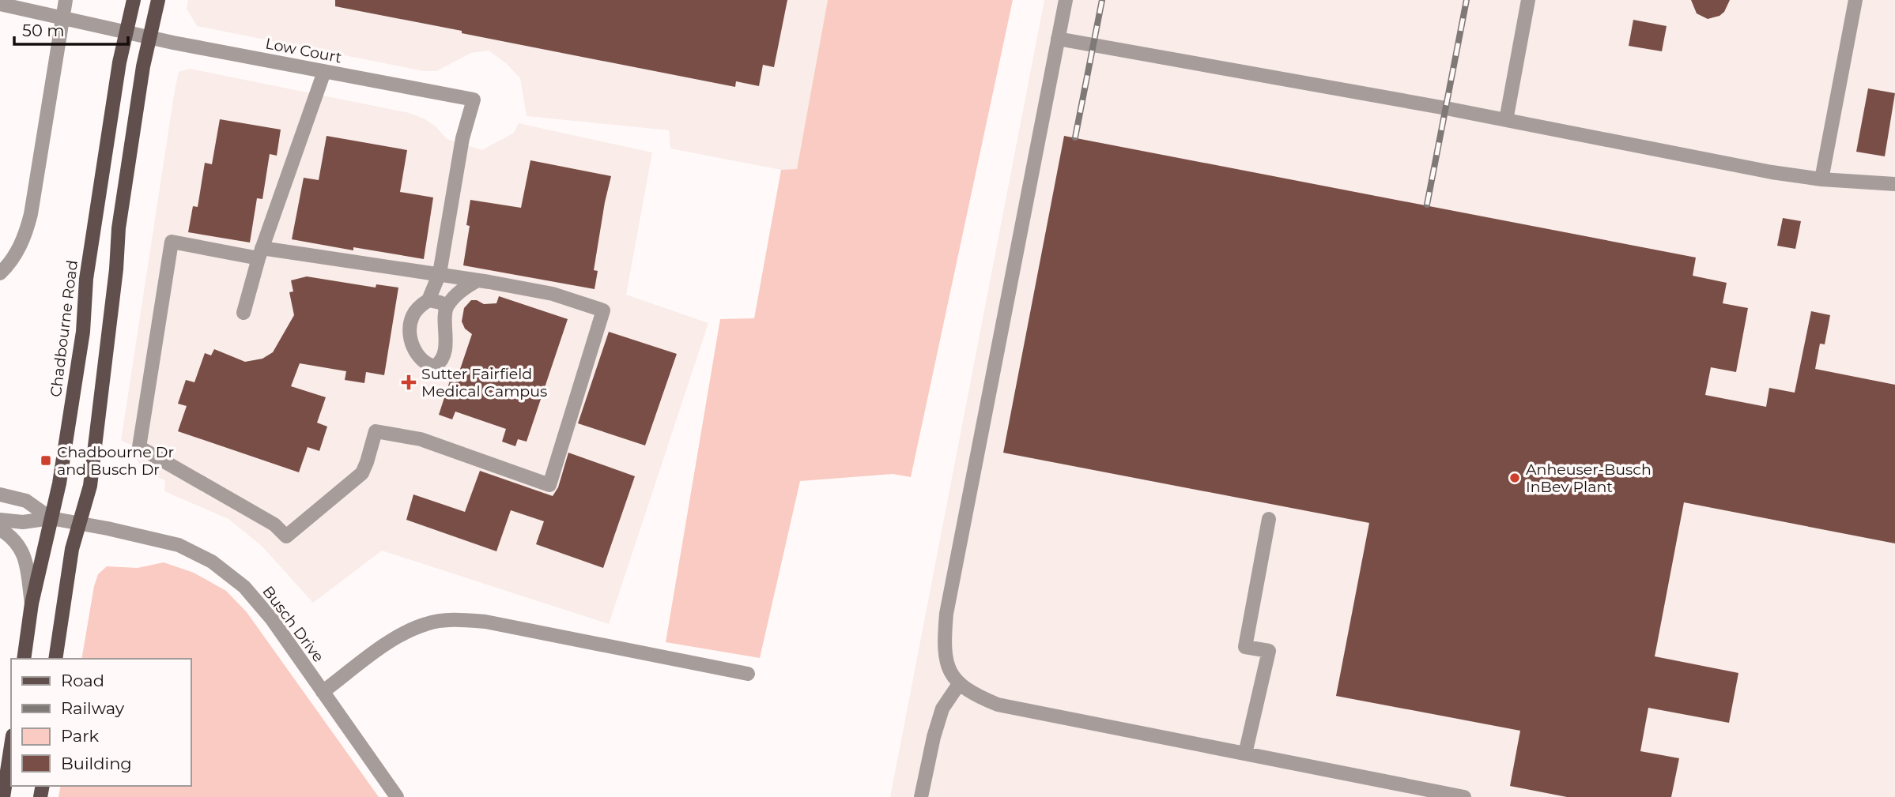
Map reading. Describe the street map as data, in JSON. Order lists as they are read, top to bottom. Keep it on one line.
{"streets":{"main road":["Chadbourne Road"],"street":["Low Court","Busch Drive"]},"crossings":[["Low Court","Chadbourne Road"],["Chadbourne Road","Busch Drive"]],"places":{"health":["Sutter Fairfield Medical Campus"],"transit":["Chadbourne Dr and Busch Dr"],"other":["Anheuser-Busch InBev Plant"]},"legend":["Road","Railway","Park","Building"],"scale_bar":"50 m"}
